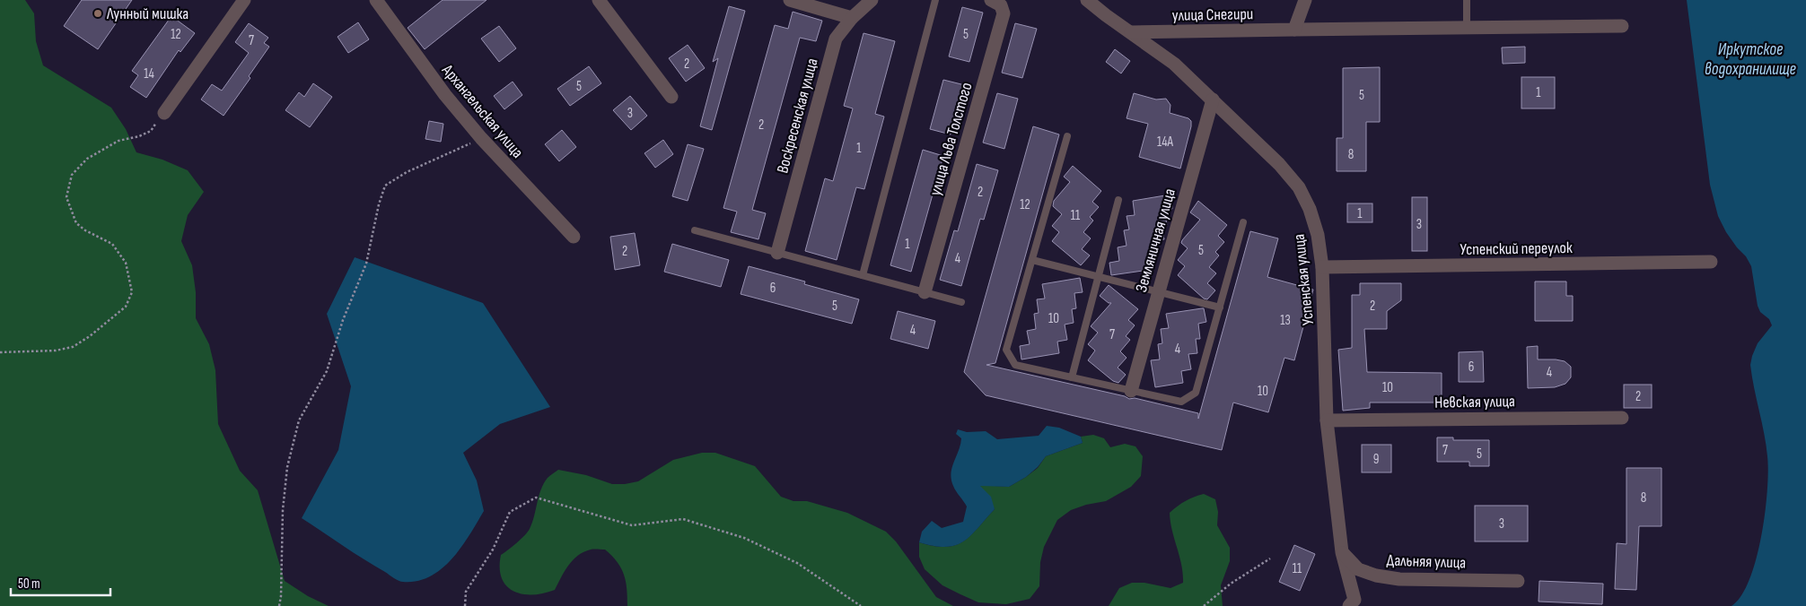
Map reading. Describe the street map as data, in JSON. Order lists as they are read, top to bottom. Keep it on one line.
{"streets":{"street":["улица Снегири","Архангельская улица","Воскресенская улица","улица Льва Толстого","Земляничная улица","Успенский переулок","Успенская улица","Невская улица","Дальняя улица"]},"crossings":[["улица Снегири","Успенская улица"],["Земляничная улица","Успенская улица"],["Успенский переулок","Успенская улица"],["Успенская улица","Невская улица"],["Успенская улица","Дальняя улица"]],"water":["Иркутское водохранилище"],"places":["Лунный мишка"],"house_numbers":["12","5","7","2","14","5","1","5","3","2","14А","1","8","2","12","1","11","3","1","5","2","4","6","5","2","10","13","4","7","4","6","4","10","10","2","7","5","9","8","3","11"],"scale_bar":"50 m"}
